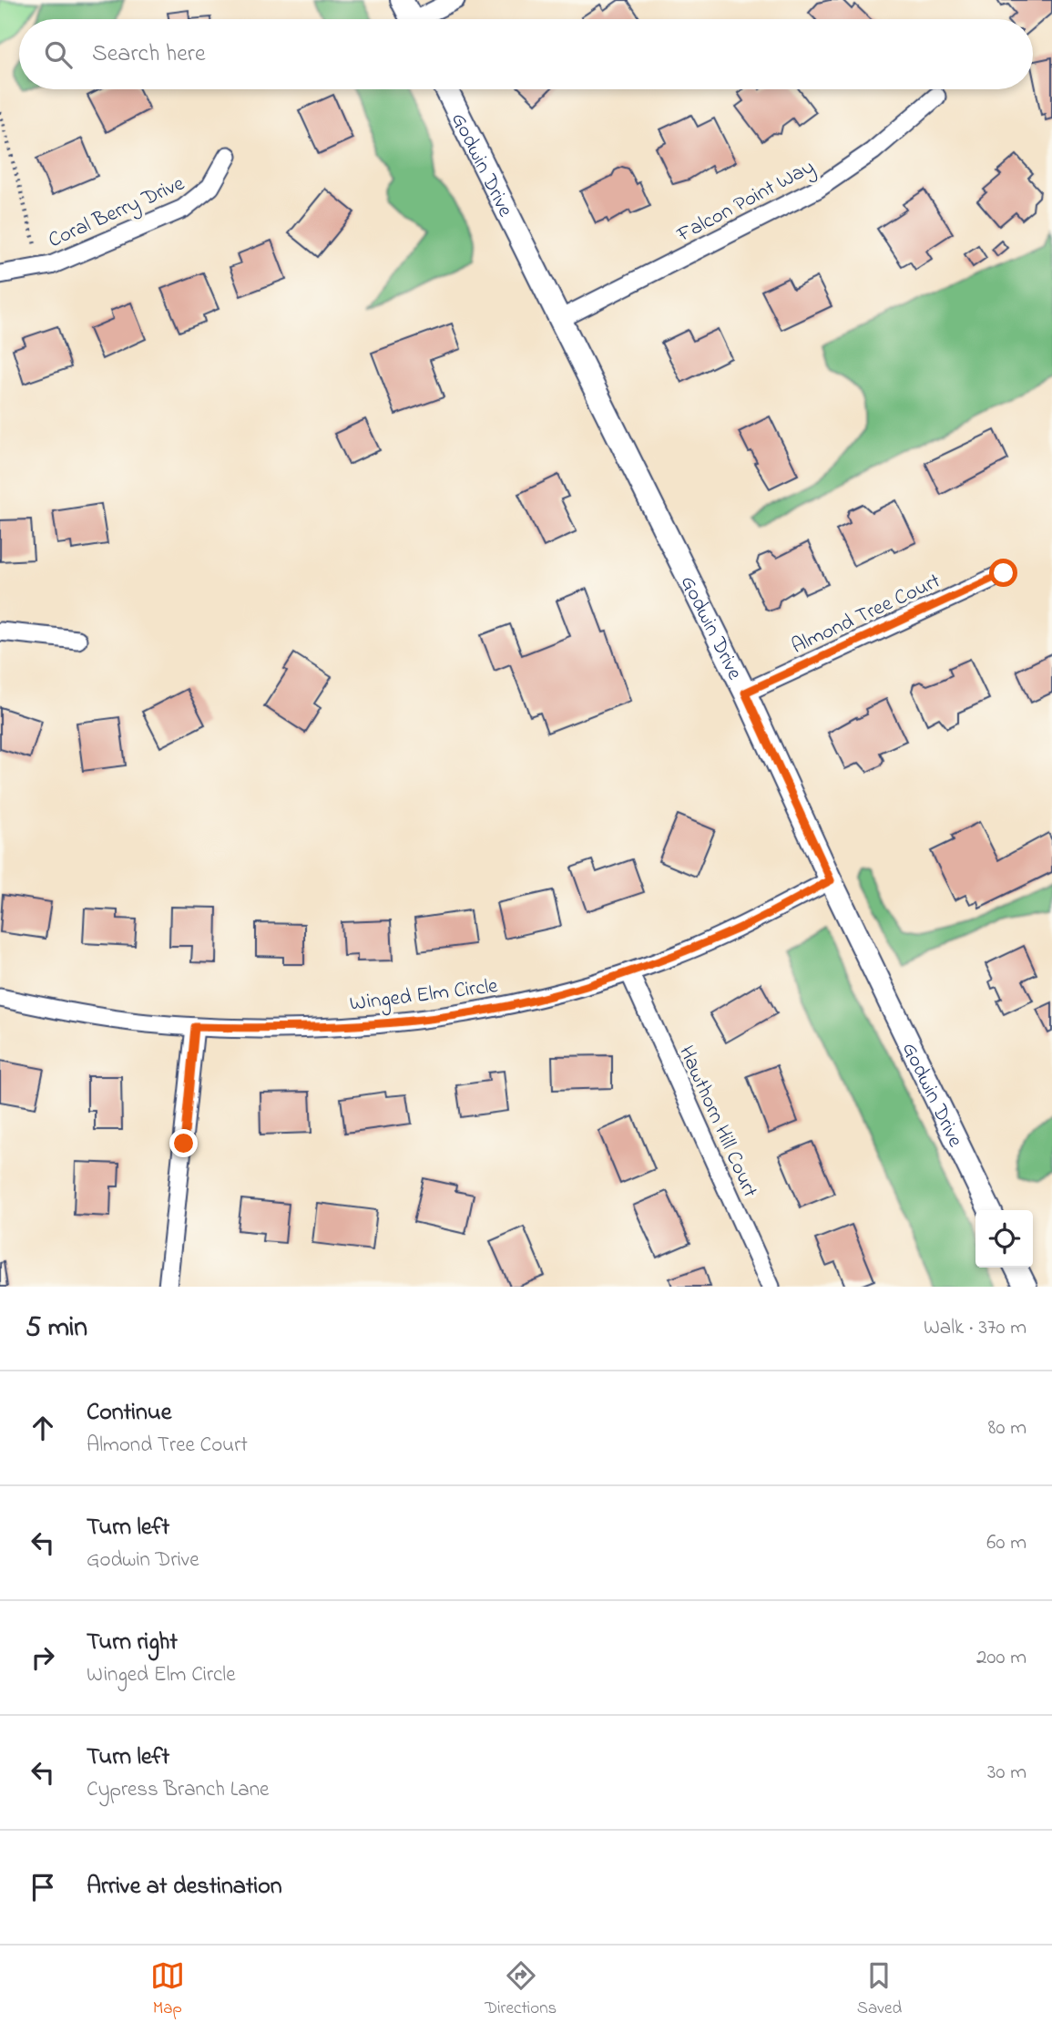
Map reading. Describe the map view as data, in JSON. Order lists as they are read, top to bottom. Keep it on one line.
{"streets":{"street":["Godwin Drive","Falcon Point Way","Coral Berry Drive","Almond Tree Court","Winged Elm Circle","Hawthorn Hill Court"]},"crossings":[["Godwin Drive","Falcon Point Way"],["Godwin Drive","Almond Tree Court"],["Godwin Drive","Winged Elm Circle"],["Winged Elm Circle","Hawthorn Hill Court"]],"page":{"search":"Search here","heading":["5 min","Walk · 370 m"],"list":[["Continue","Almond Tree Court","80 m"],["Turn left","Godwin Drive","60 m"],["Turn right","Winged Elm Circle","200 m"],["Turn left","Cypress Branch Lane","30 m"],"Arrive at destination"],"nav":["Map","Directions","Saved"]}}
